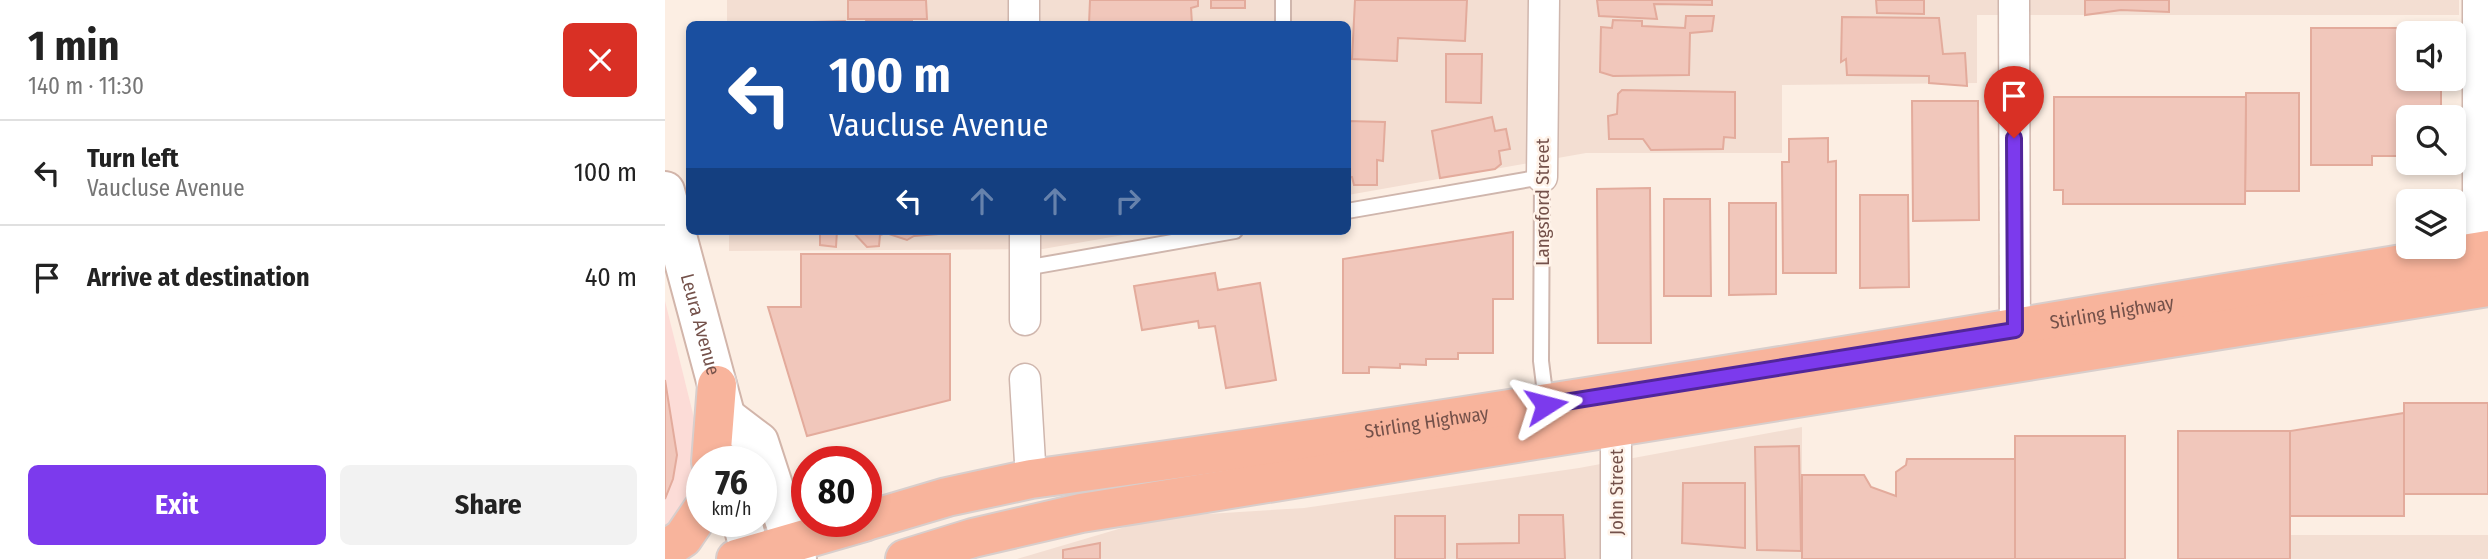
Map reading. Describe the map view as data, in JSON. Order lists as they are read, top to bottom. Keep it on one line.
{"streets":{"highway":["Stirling Highway"],"main road":["Leura Avenue"],"street":["Langsford Street","John Street"]},"crossings":[["Langsford Street","Stirling Highway"],["Stirling Highway","John Street"]],"page":{"heading":["1 min","140 m · 11:30"],"turn":["100 m","Vaucluse Avenue"],"list":[{"name":"Turn left","note":"Vaucluse Avenue","value":"100 m"},{"name":"Arrive at destination","value":"40 m"}],"speed":"76 km/h","limit":"80","buttons":["Exit","Share"]}}
